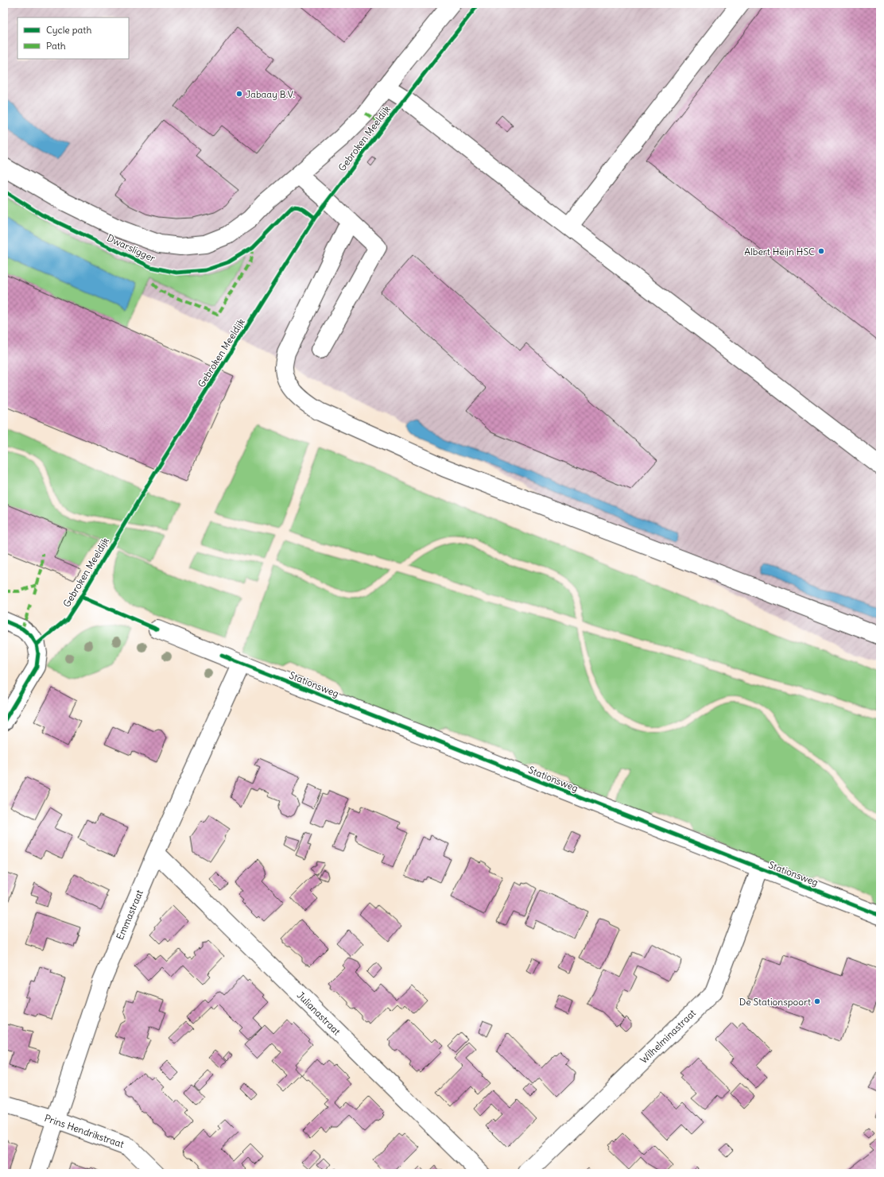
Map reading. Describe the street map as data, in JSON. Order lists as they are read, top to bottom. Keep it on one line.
{"streets":{"street":["Gebroken Meeldijk","Dwarsligger","Stationsweg","Emmastraat","Julianastraat","Wilhelminastraat","Prins Hendrikstraat"]},"crossings":[["Gebroken Meeldijk","Dwarsligger"],["Stationsweg","Emmastraat"],["Stationsweg","Wilhelminastraat"],["Emmastraat","Julianastraat"],["Emmastraat","Prins Hendrikstraat"]],"places":["Jabaay B.V.","Albert Heijn HSC","De Stationspoort"],"legend":["Cycle path","Path"]}
